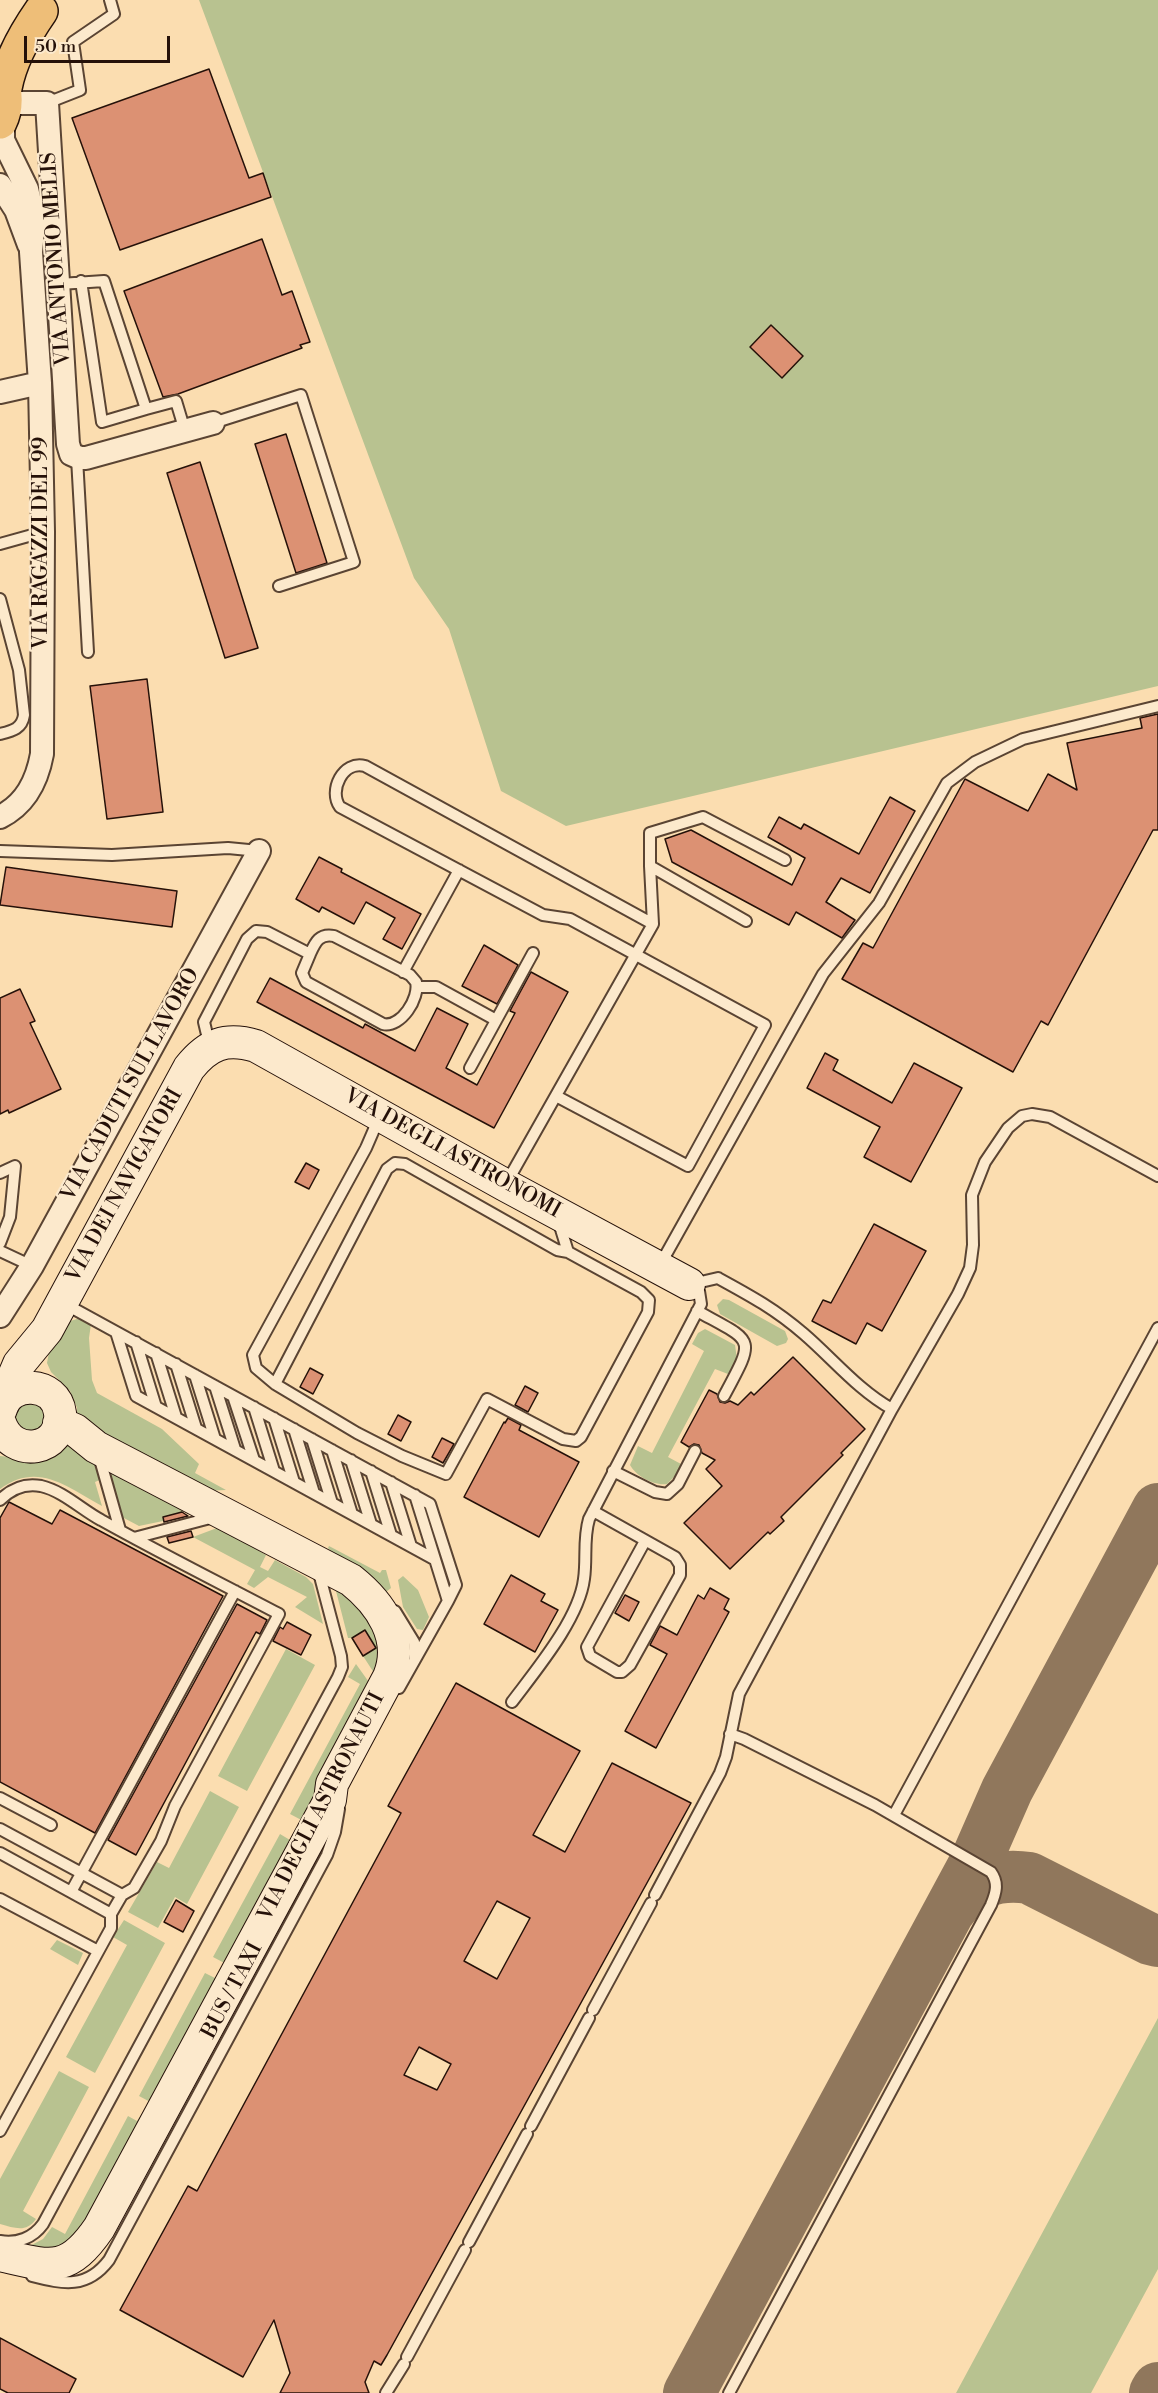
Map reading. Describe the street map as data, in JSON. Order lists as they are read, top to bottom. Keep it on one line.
{"streets":{"street":["VIA ANTONIO MELIS","VIA RAGAZZI DEL 99","VIA CADUTI SUL LAVORO","VIA DEGLI ASTRONOMI","VIA DEI NAVIGATORI","VIA DEGLI ASTRONAUTI"],"lane":["BUS / TAXI"]},"crossings":[["VIA DEGLI ASTRONOMI","VIA DEI NAVIGATORI"],["VIA DEI NAVIGATORI","VIA DEGLI ASTRONAUTI"],["VIA DEGLI ASTRONAUTI","BUS / TAXI"]],"scale_bar":"50 m"}
